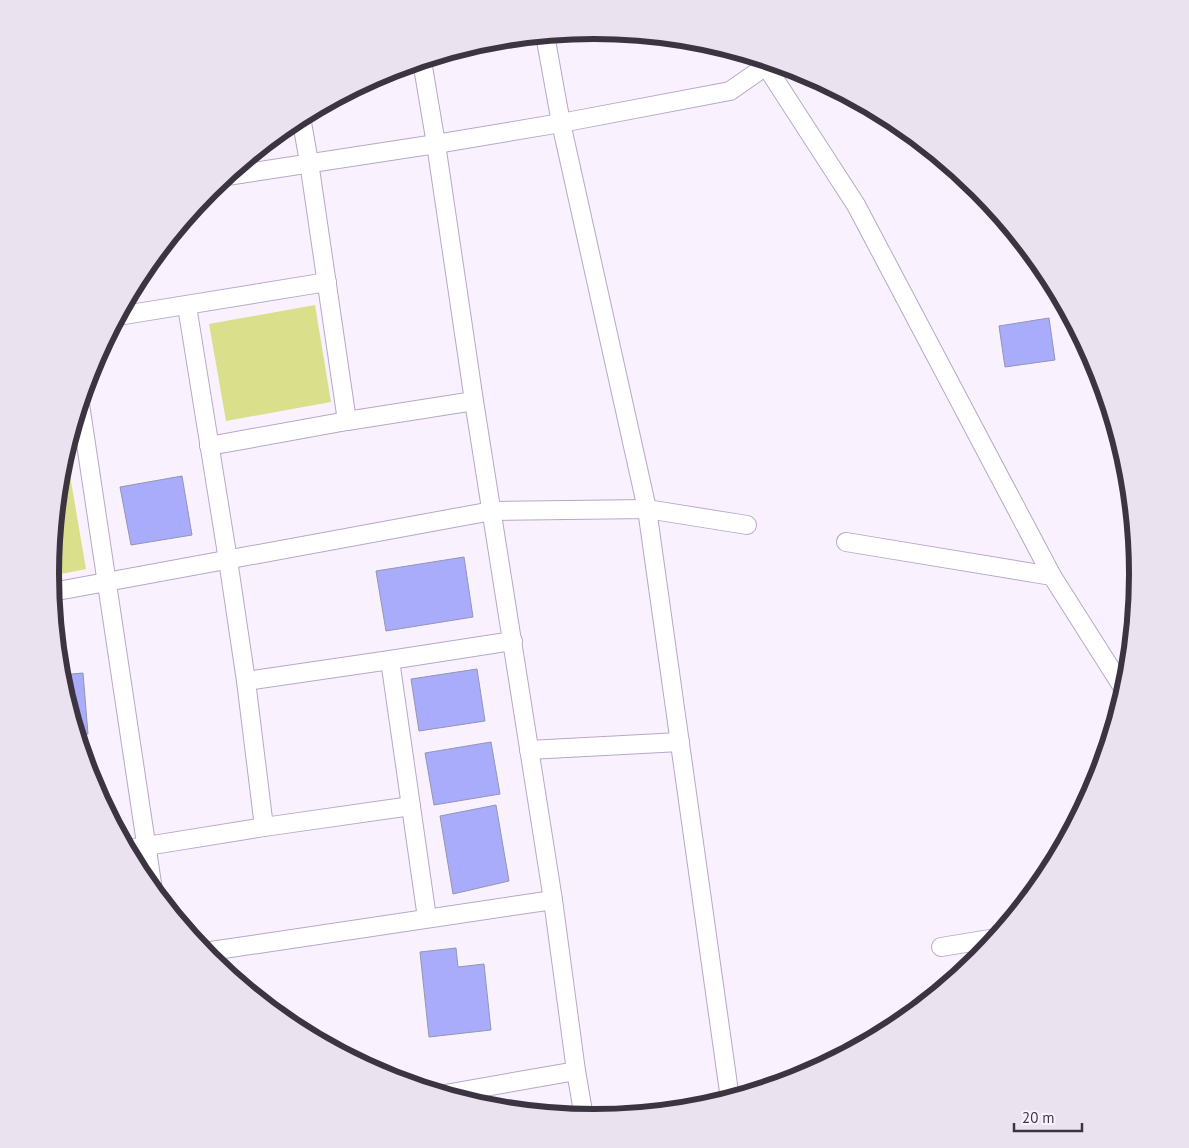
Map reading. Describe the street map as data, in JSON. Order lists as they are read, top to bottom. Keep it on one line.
{"scale_bar":"20 m"}
